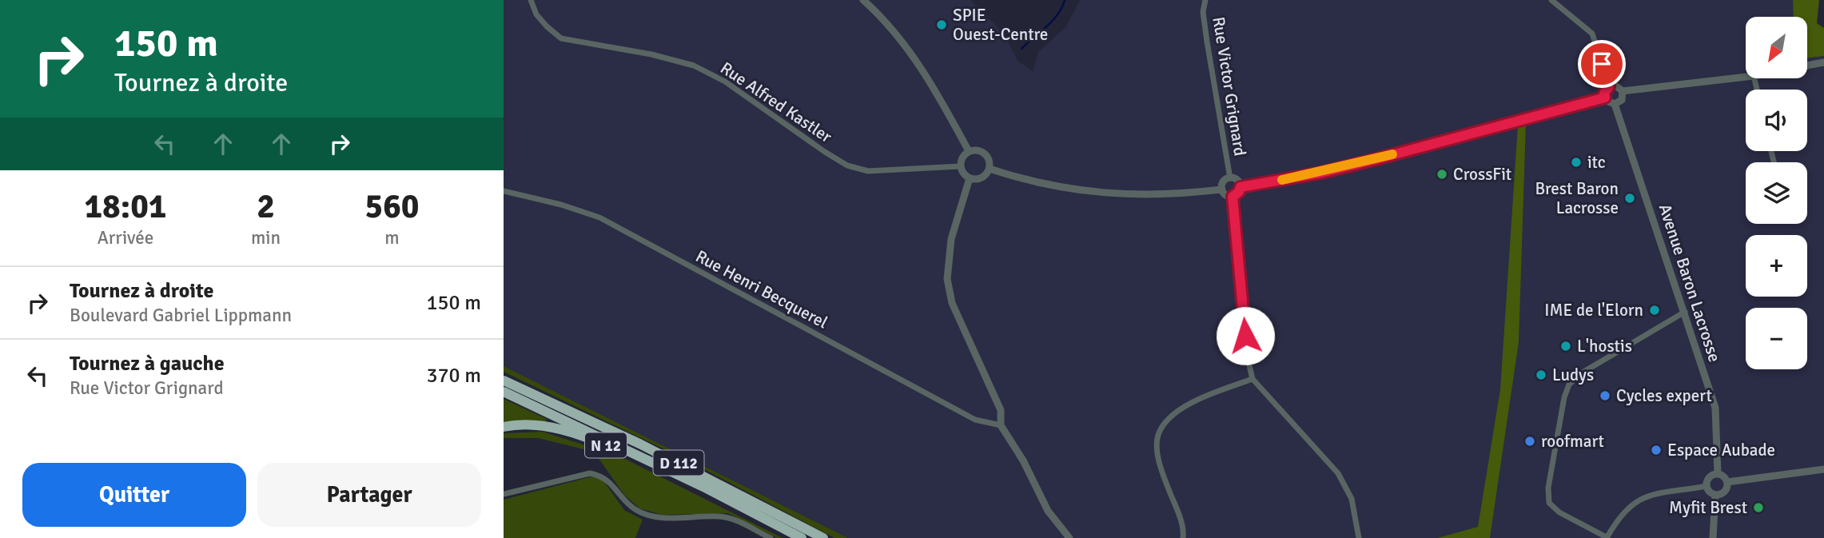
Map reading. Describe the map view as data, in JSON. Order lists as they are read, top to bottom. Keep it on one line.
{"streets":{"highway":["N 12","D 112"],"street":["Rue Victor Grignard","Rue Alfred Kastler","Avenue Baron Lacrosse","Rue Henri Becquerel"]},"crossings":[["N 12","D 112"]],"places":["SPIE Ouest-Centre","itc","CrossFit","Brest Baron Lacrosse","IME de l'Elorn","L'hostis","Ludys","Cycles expert","roofmart","Espace Aubade","Myfit Brest"],"north":"bottom left","page":{"turn":["150 m","Tournez à droite"],"map_buttons":["+","−"],"eta":["18:01","Arrivée","2","min","560","m"],"list":[{"name":"Tournez à droite","note":"Boulevard Gabriel Lippmann","value":"150 m"},{"name":"Tournez à gauche","note":"Rue Victor Grignard","value":"370 m"}],"buttons":["Quitter","Partager"]}}
